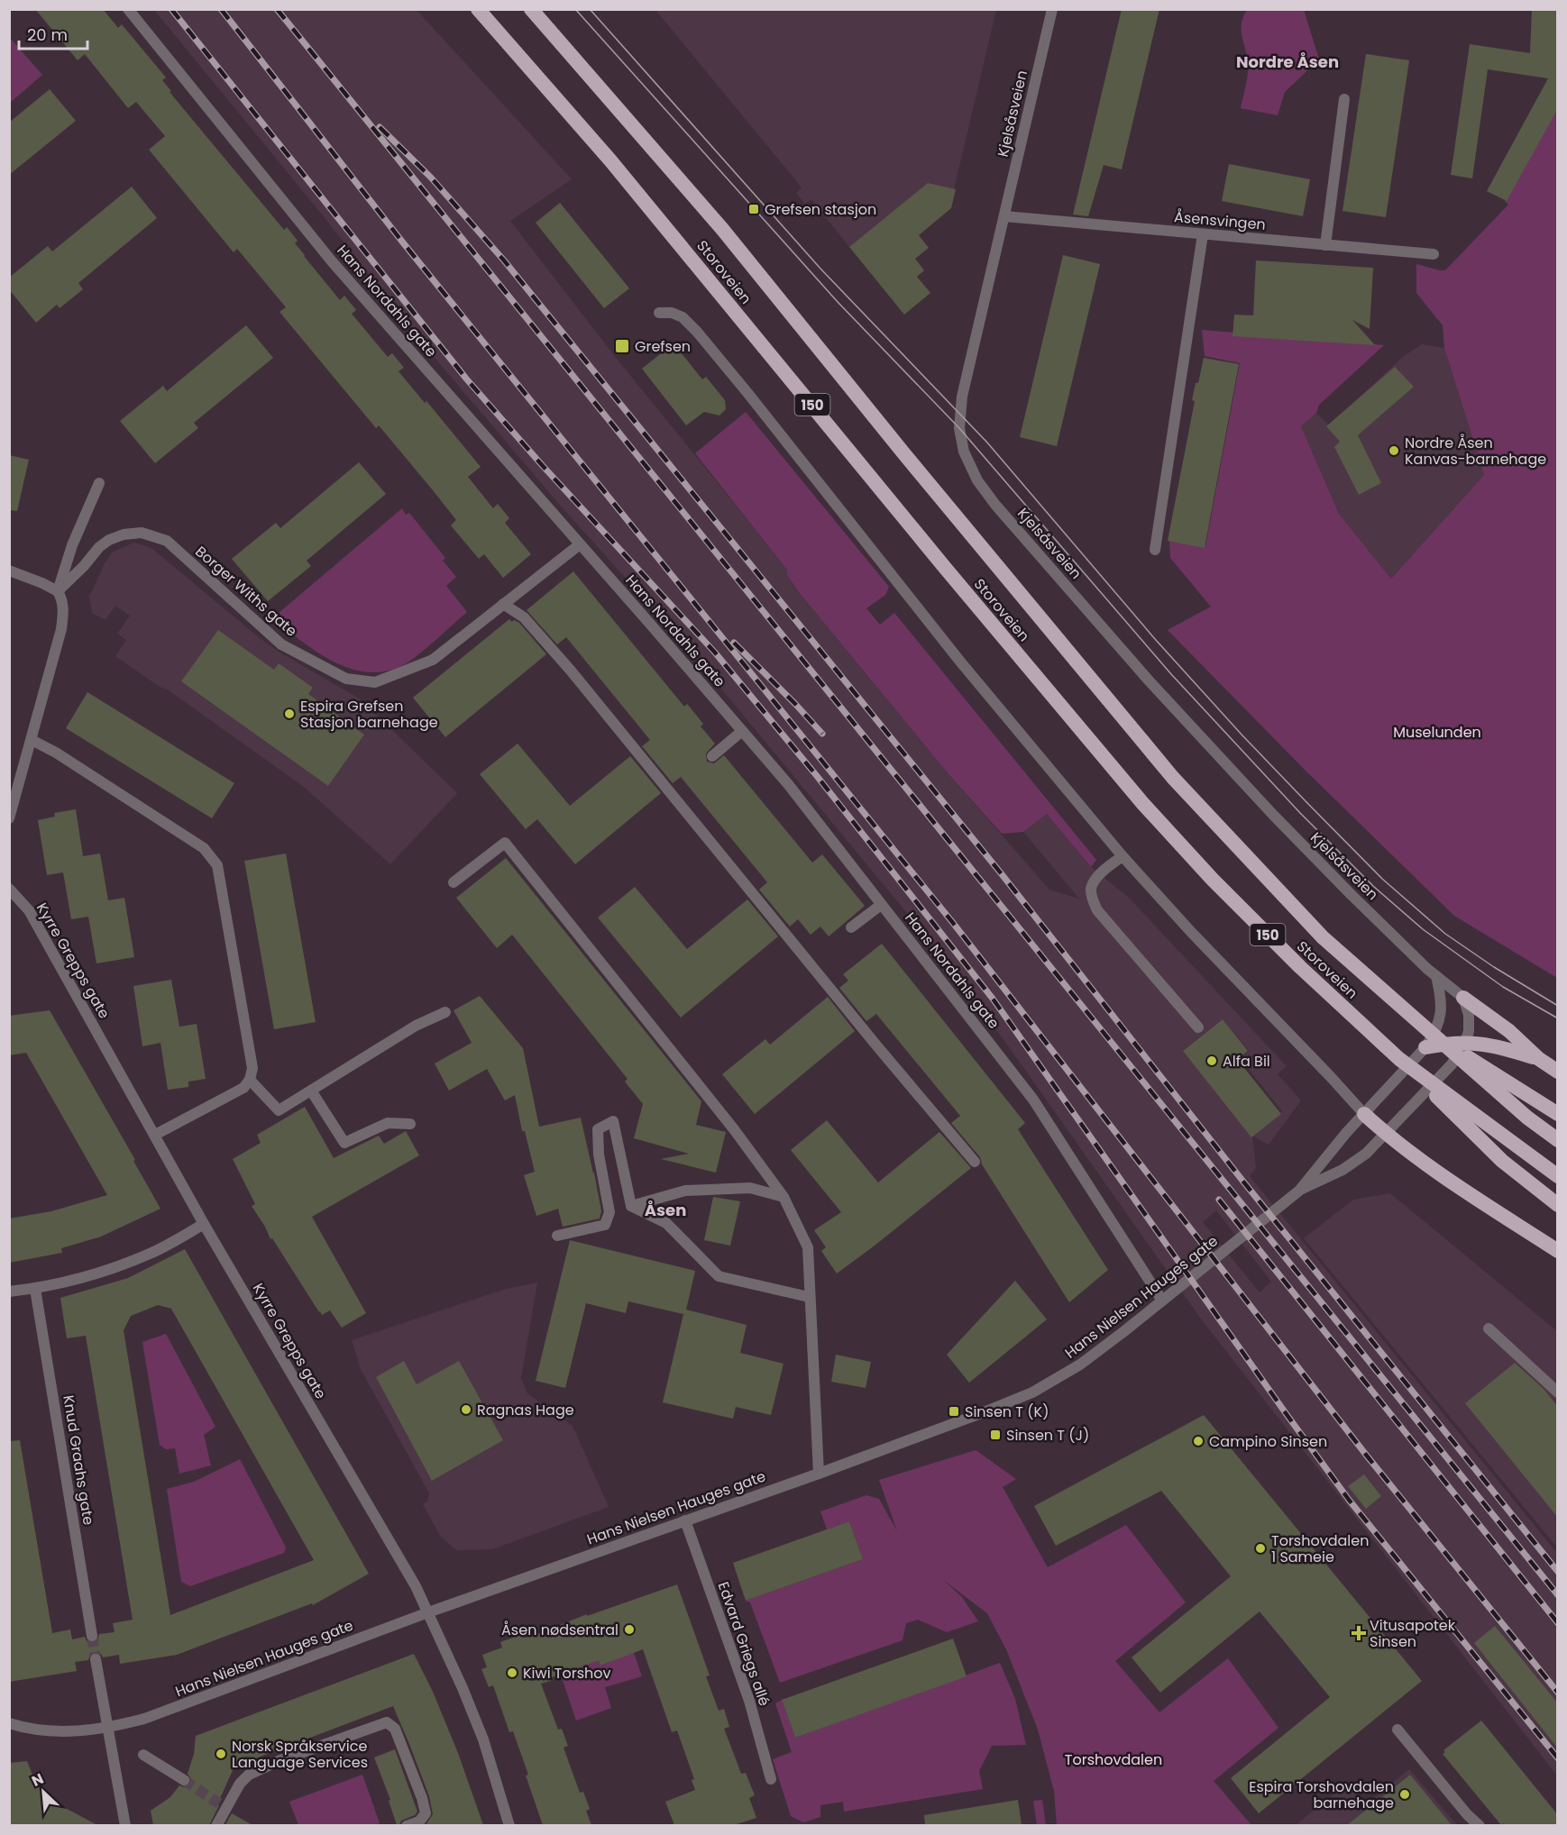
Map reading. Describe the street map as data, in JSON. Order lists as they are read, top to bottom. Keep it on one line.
{"streets":{"highway":["Storoveien","150"],"street":["Kjelsåsveien","Åsensvingen","Hans Nordahls gate","Borger Withs gate","Kyrre Grepps gate","Hans Nielsen Hauges gate","Knud Graahs gate","Edvard Griegs allé"]},"crossings":[["Kjelsåsveien","Åsensvingen"],["Kjelsåsveien","Hans Nielsen Hauges gate"],["Storoveien","150"],["Storoveien","Hans Nielsen Hauges gate"],["Hans Nordahls gate","Borger Withs gate"],["Hans Nordahls gate","Hans Nielsen Hauges gate"],["150","Hans Nielsen Hauges gate"],["Kyrre Grepps gate","Hans Nielsen Hauges gate"],["Hans Nielsen Hauges gate","Edvard Griegs allé"]],"districts":["Nordre Åsen","Åsen"],"parks":["Muselunden","Torshovdalen"],"places":{"transit":["Grefsen stasjon","Grefsen","Sinsen T (K)","Sinsen T (J)"],"other":["Nordre Åsen Kanvas-barnehage","Espira Grefsen Stasjon barnehage","Alfa Bil","Ragnas Hage","Campino Sinsen","Torshovdalen 1 Sameie","Åsen nødsentral","Kiwi Torshov","Norsk Språkservice Language Services","Espira Torshovdalen barnehage"],"health":["Vitusapotek Sinsen"]},"scale_bar":"20 m","north":"top left"}
